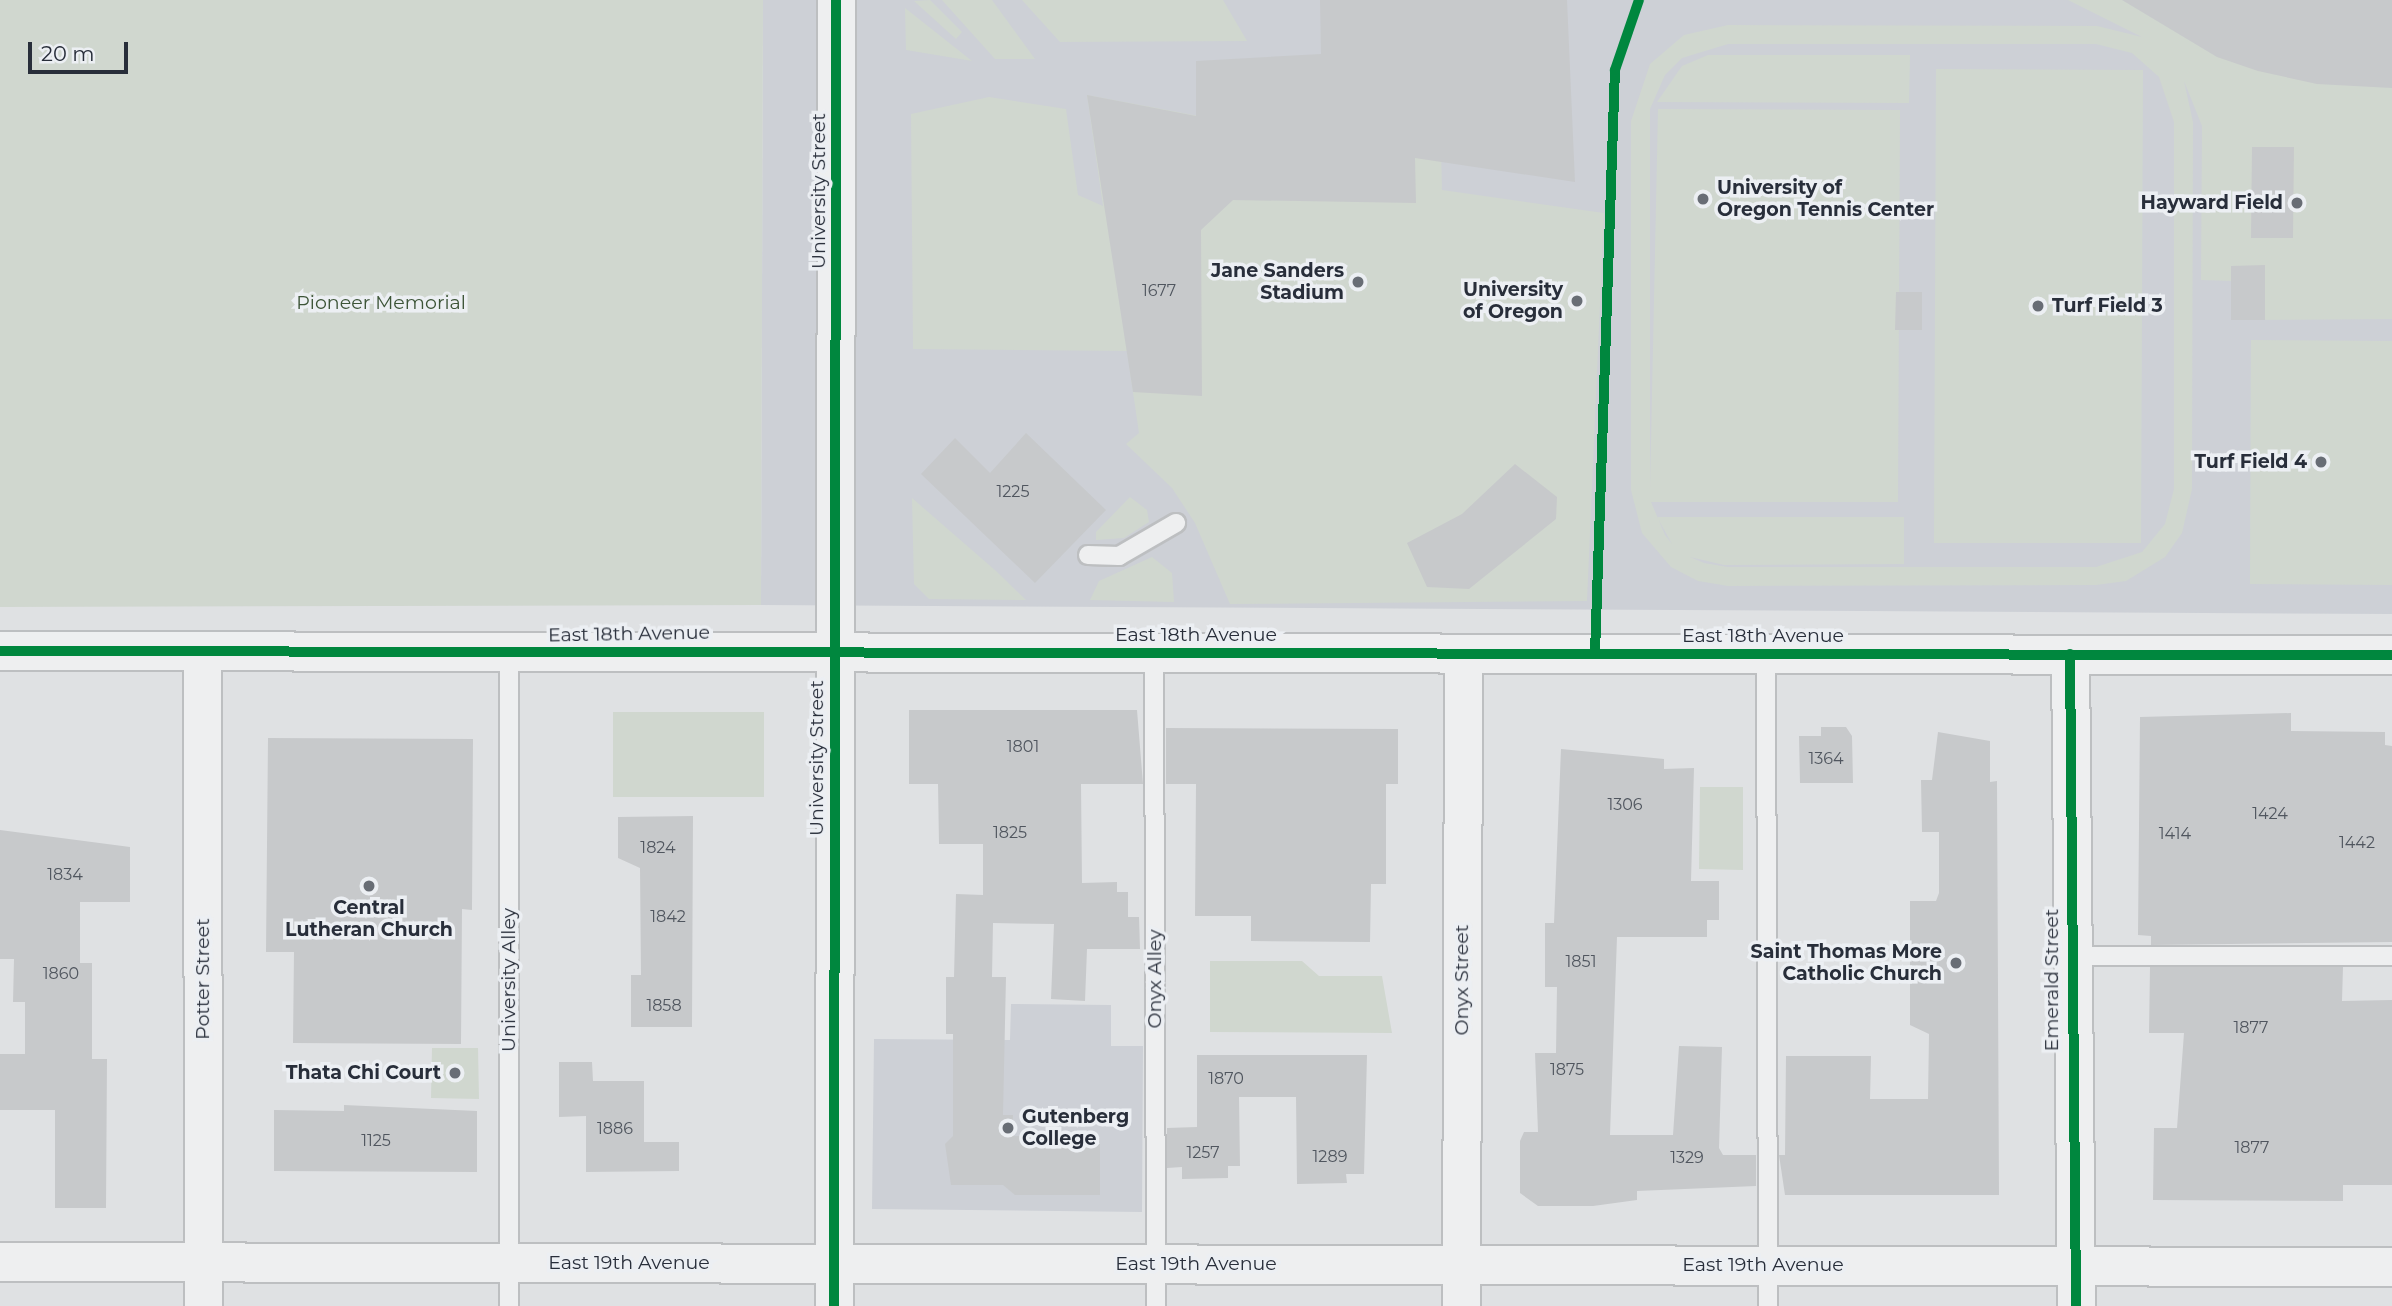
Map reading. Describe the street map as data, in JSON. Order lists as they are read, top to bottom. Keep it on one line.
{"streets":{"street":["University Street","East 18th Avenue","Potter Street","Onyx Street","Emerald Street","East 19th Avenue"],"lane":["Onyx Alley","University Alley"]},"crossings":[["University Street","East 18th Avenue"],["University Street","East 19th Avenue"],["East 18th Avenue","Potter Street"],["East 18th Avenue","Onyx Alley"],["East 18th Avenue","University Alley"],["East 18th Avenue","Onyx Street"],["East 18th Avenue","Emerald Street"],["Potter Street","East 19th Avenue"],["Onyx Alley","East 19th Avenue"],["University Alley","East 19th Avenue"],["Onyx Street","East 19th Avenue"],["Emerald Street","East 19th Avenue"]],"parks":["Pioneer Memorial"],"places":["University of Oregon Tennis Center","Hayward Field","Jane Sanders Stadium","University of Oregon","Turf Field 3","Turf Field 4","Central Lutheran Church","Saint Thomas More Catholic Church","Thata Chi Court","Gutenberg College"],"house_numbers":["1677","1225","1801","1364","1306","1424","1825","1414","1442","1824","1834","1842","1851","1860","1858","1877","1875","1870","1886","1125","1877","1257","1289","1329"],"scale_bar":"20 m"}
